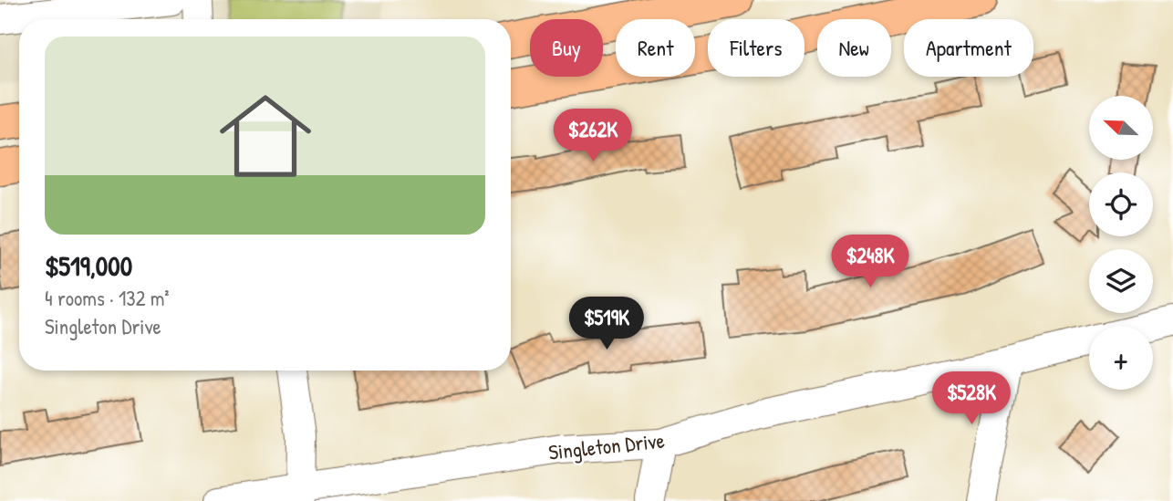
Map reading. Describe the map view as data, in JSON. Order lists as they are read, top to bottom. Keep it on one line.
{"streets":{"street":["Singleton Drive"]},"north":"top left","page":{"chip":["Buy","Rent","Filters","New","Apartment"],"list":[{"name":"$519,000","note":"4 rooms · 132 m² · Singleton Drive"}],"map_buttons":"+","price":["$262K","$248K","$519K","$528K"]}}
